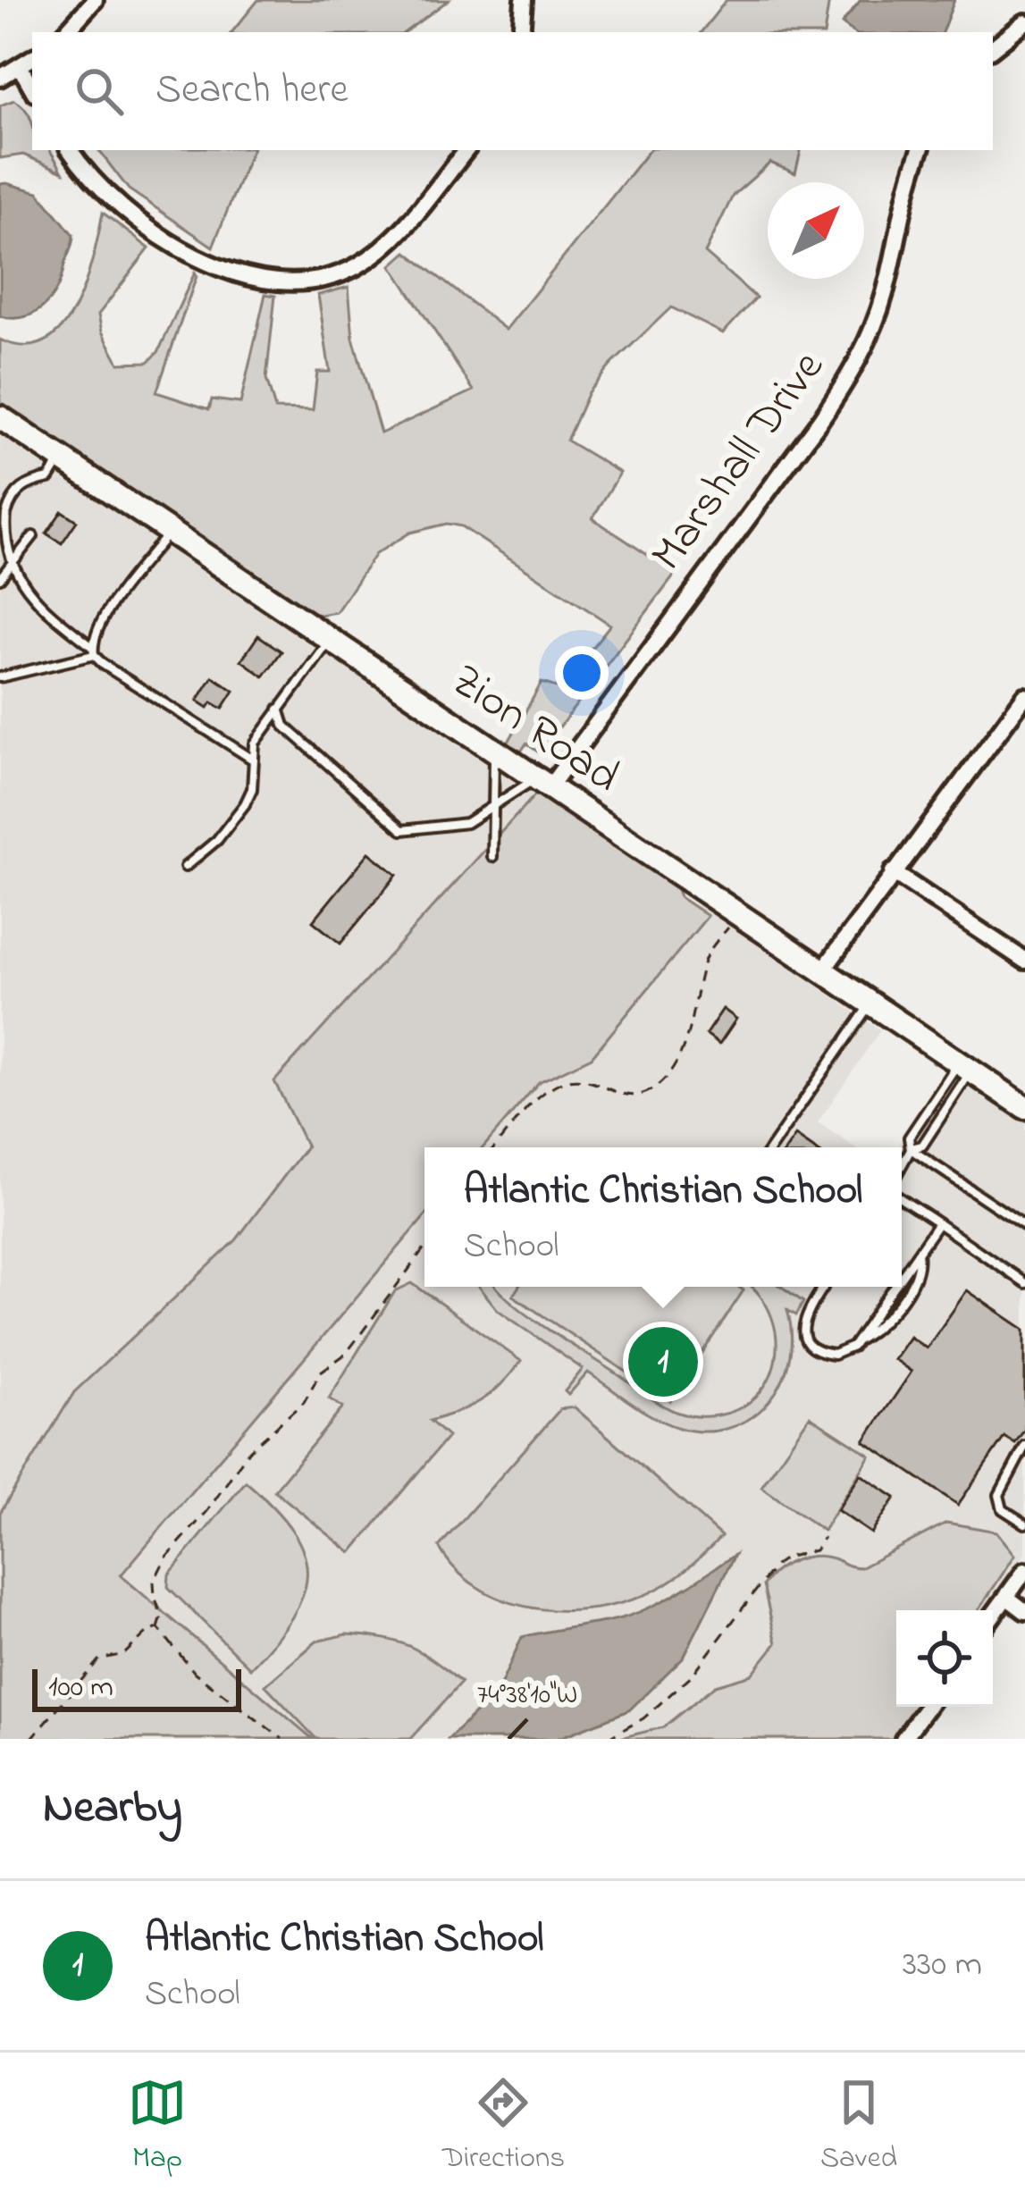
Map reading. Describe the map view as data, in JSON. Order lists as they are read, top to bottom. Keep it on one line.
{"streets":{"street":["Marshall Drive","Zion Road"]},"crossings":[["Marshall Drive","Zion Road"]],"scale_bar":"100 m","north":"top right","page":{"search":"Search here","popup":["Atlantic Christian School","School"],"pins":"1","scale":"100 m","heading":"Nearby","list":[{"mark":"1","name":"Atlantic Christian School","note":"School","value":"330 m"}],"nav":["Map","Directions","Saved"]},"coordinates":["74°38'10\"W"]}
